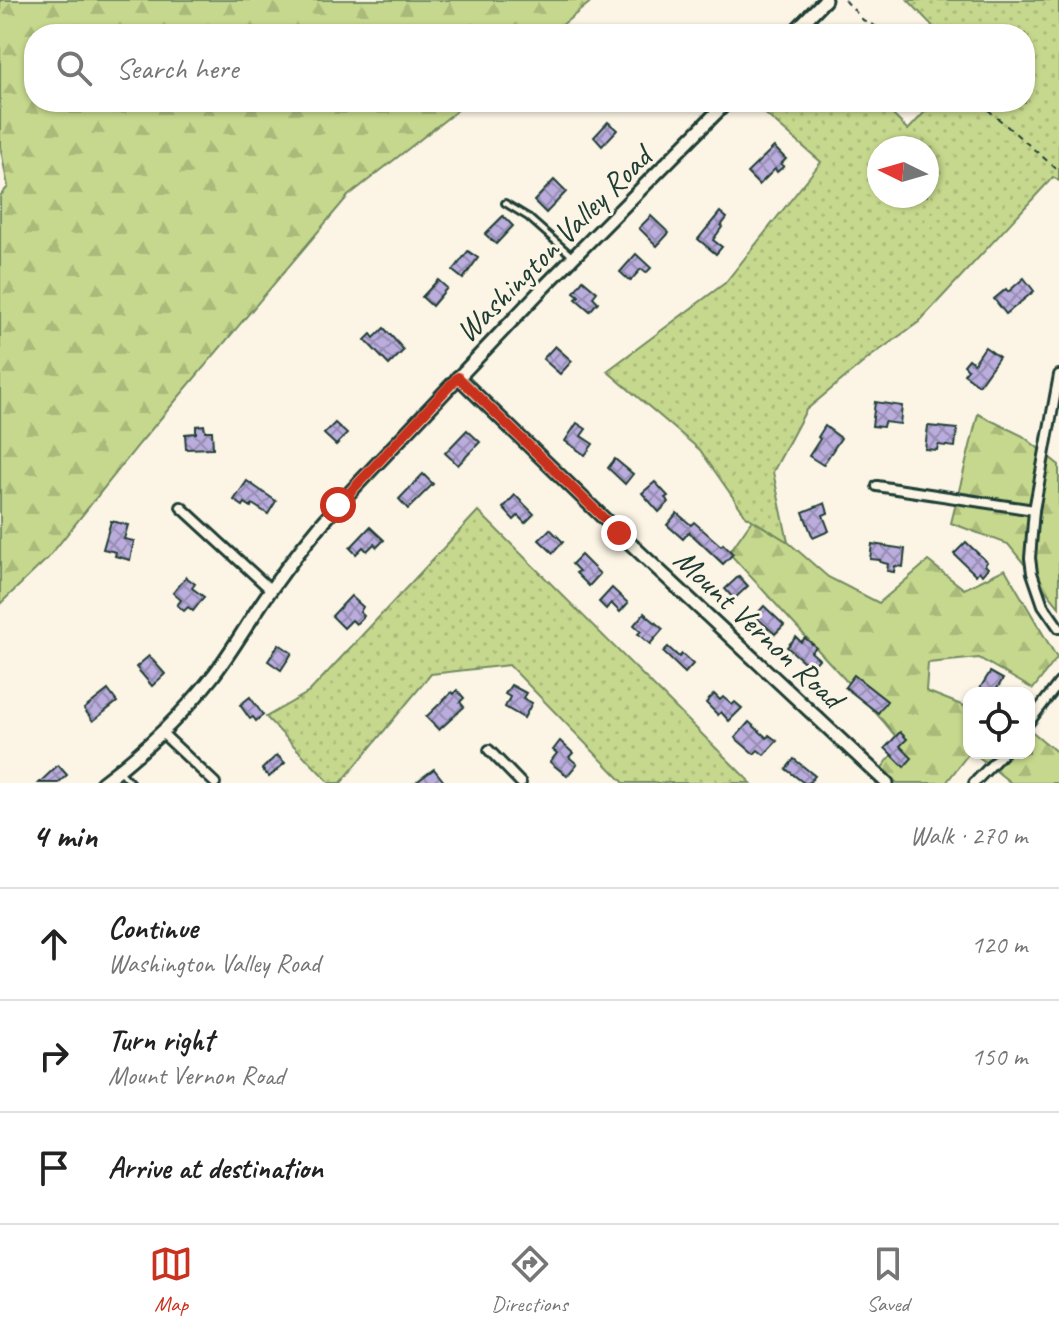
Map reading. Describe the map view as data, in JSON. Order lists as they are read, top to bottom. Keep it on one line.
{"streets":{"street":["Washington Valley Road","Mount Vernon Road"]},"crossings":[["Washington Valley Road","Mount Vernon Road"]],"north":"left","page":{"search":"Search here","heading":["4 min","Walk · 270 m"],"list":[["Continue","Washington Valley Road","120 m"],["Turn right","Mount Vernon Road","150 m"],"Arrive at destination"],"nav":["Map","Directions","Saved"]}}
